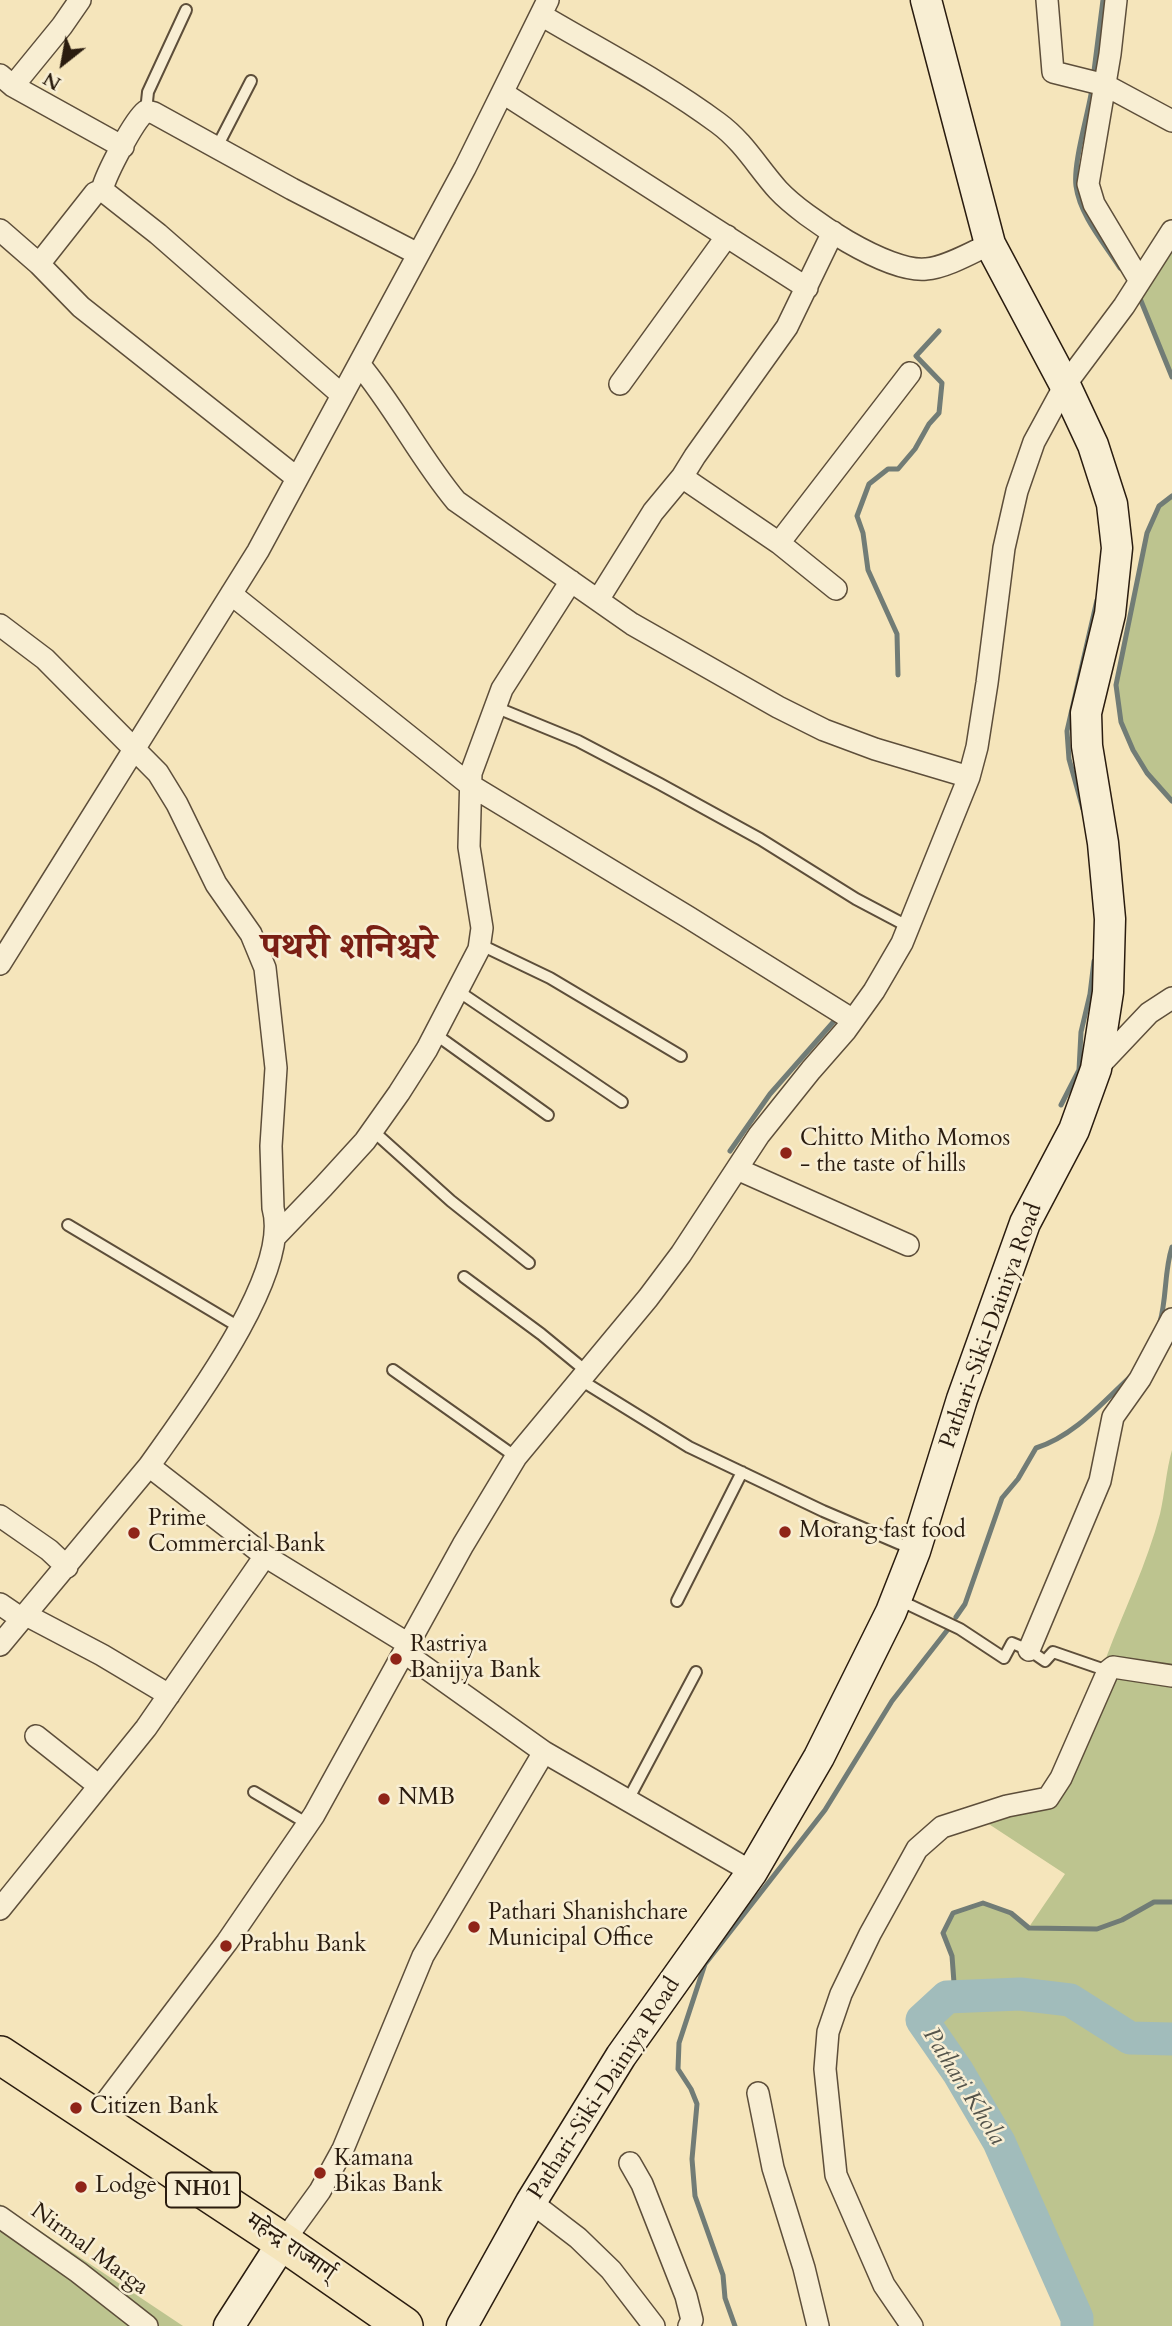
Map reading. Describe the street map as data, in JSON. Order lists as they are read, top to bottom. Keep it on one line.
{"streets":{"highway":["NH01","महेन्द्र राज्मार्ग्"],"main road":["Pathari-Siki-Dainiya Road"],"street":["Nirmal Marga"]},"districts":["पथरी शनिश्चरे"],"water":["Pathari Khola"],"places":["Chitto Mitho Momos - the taste of hills","Morang fast food","Prime Commercial Bank","Rastriya Banijya Bank","NMB","Pathari Shanishchare Municipal Office","Prabhu Bank","Citizen Bank","Kamana Bikas Bank","Lodge"],"north":"bottom left"}
